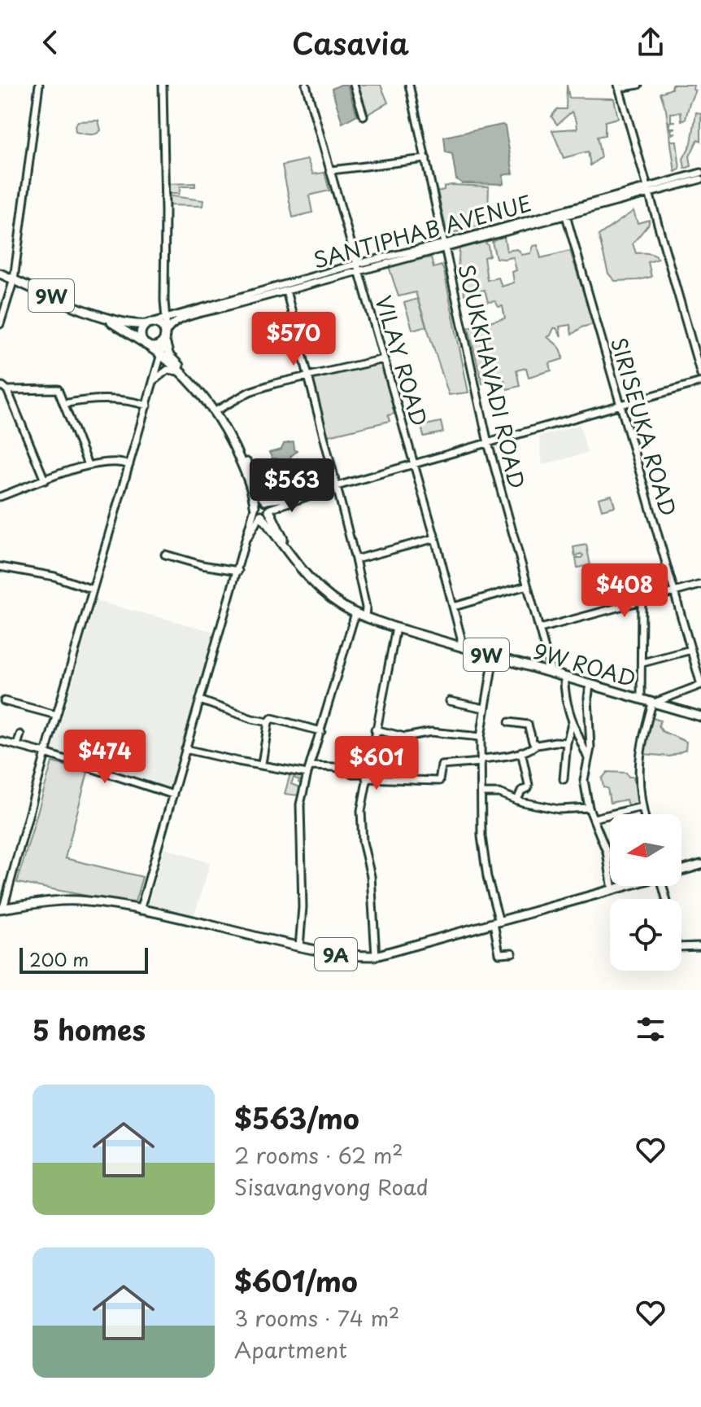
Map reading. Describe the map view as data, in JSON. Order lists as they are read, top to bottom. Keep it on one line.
{"streets":{"main road":["9W","9W ROAD","9A"],"street":["SANTIPHAB AVENUE","VILAY ROAD","SOUKKHAVADI ROAD","SIRISEUKA ROAD"]},"crossings":[["SANTIPHAB AVENUE","VILAY ROAD"],["SANTIPHAB AVENUE","SOUKKHAVADI ROAD"],["SANTIPHAB AVENUE","SIRISEUKA ROAD"],["SANTIPHAB AVENUE","9W ROAD"],["VILAY ROAD","9W ROAD"],["SOUKKHAVADI ROAD","9W ROAD"]],"scale_bar":"200 m","north":"left","page":{"header":"Casavia","price":["$570","$563","$408","$474","$601"],"scale":"200 m","heading":"5 homes","list":[{"name":"$563/mo","note":"2 rooms · 62 m² · Sisavangvong Road"},{"name":"$601/mo","note":"3 rooms · 74 m² · Apartment"}]}}
